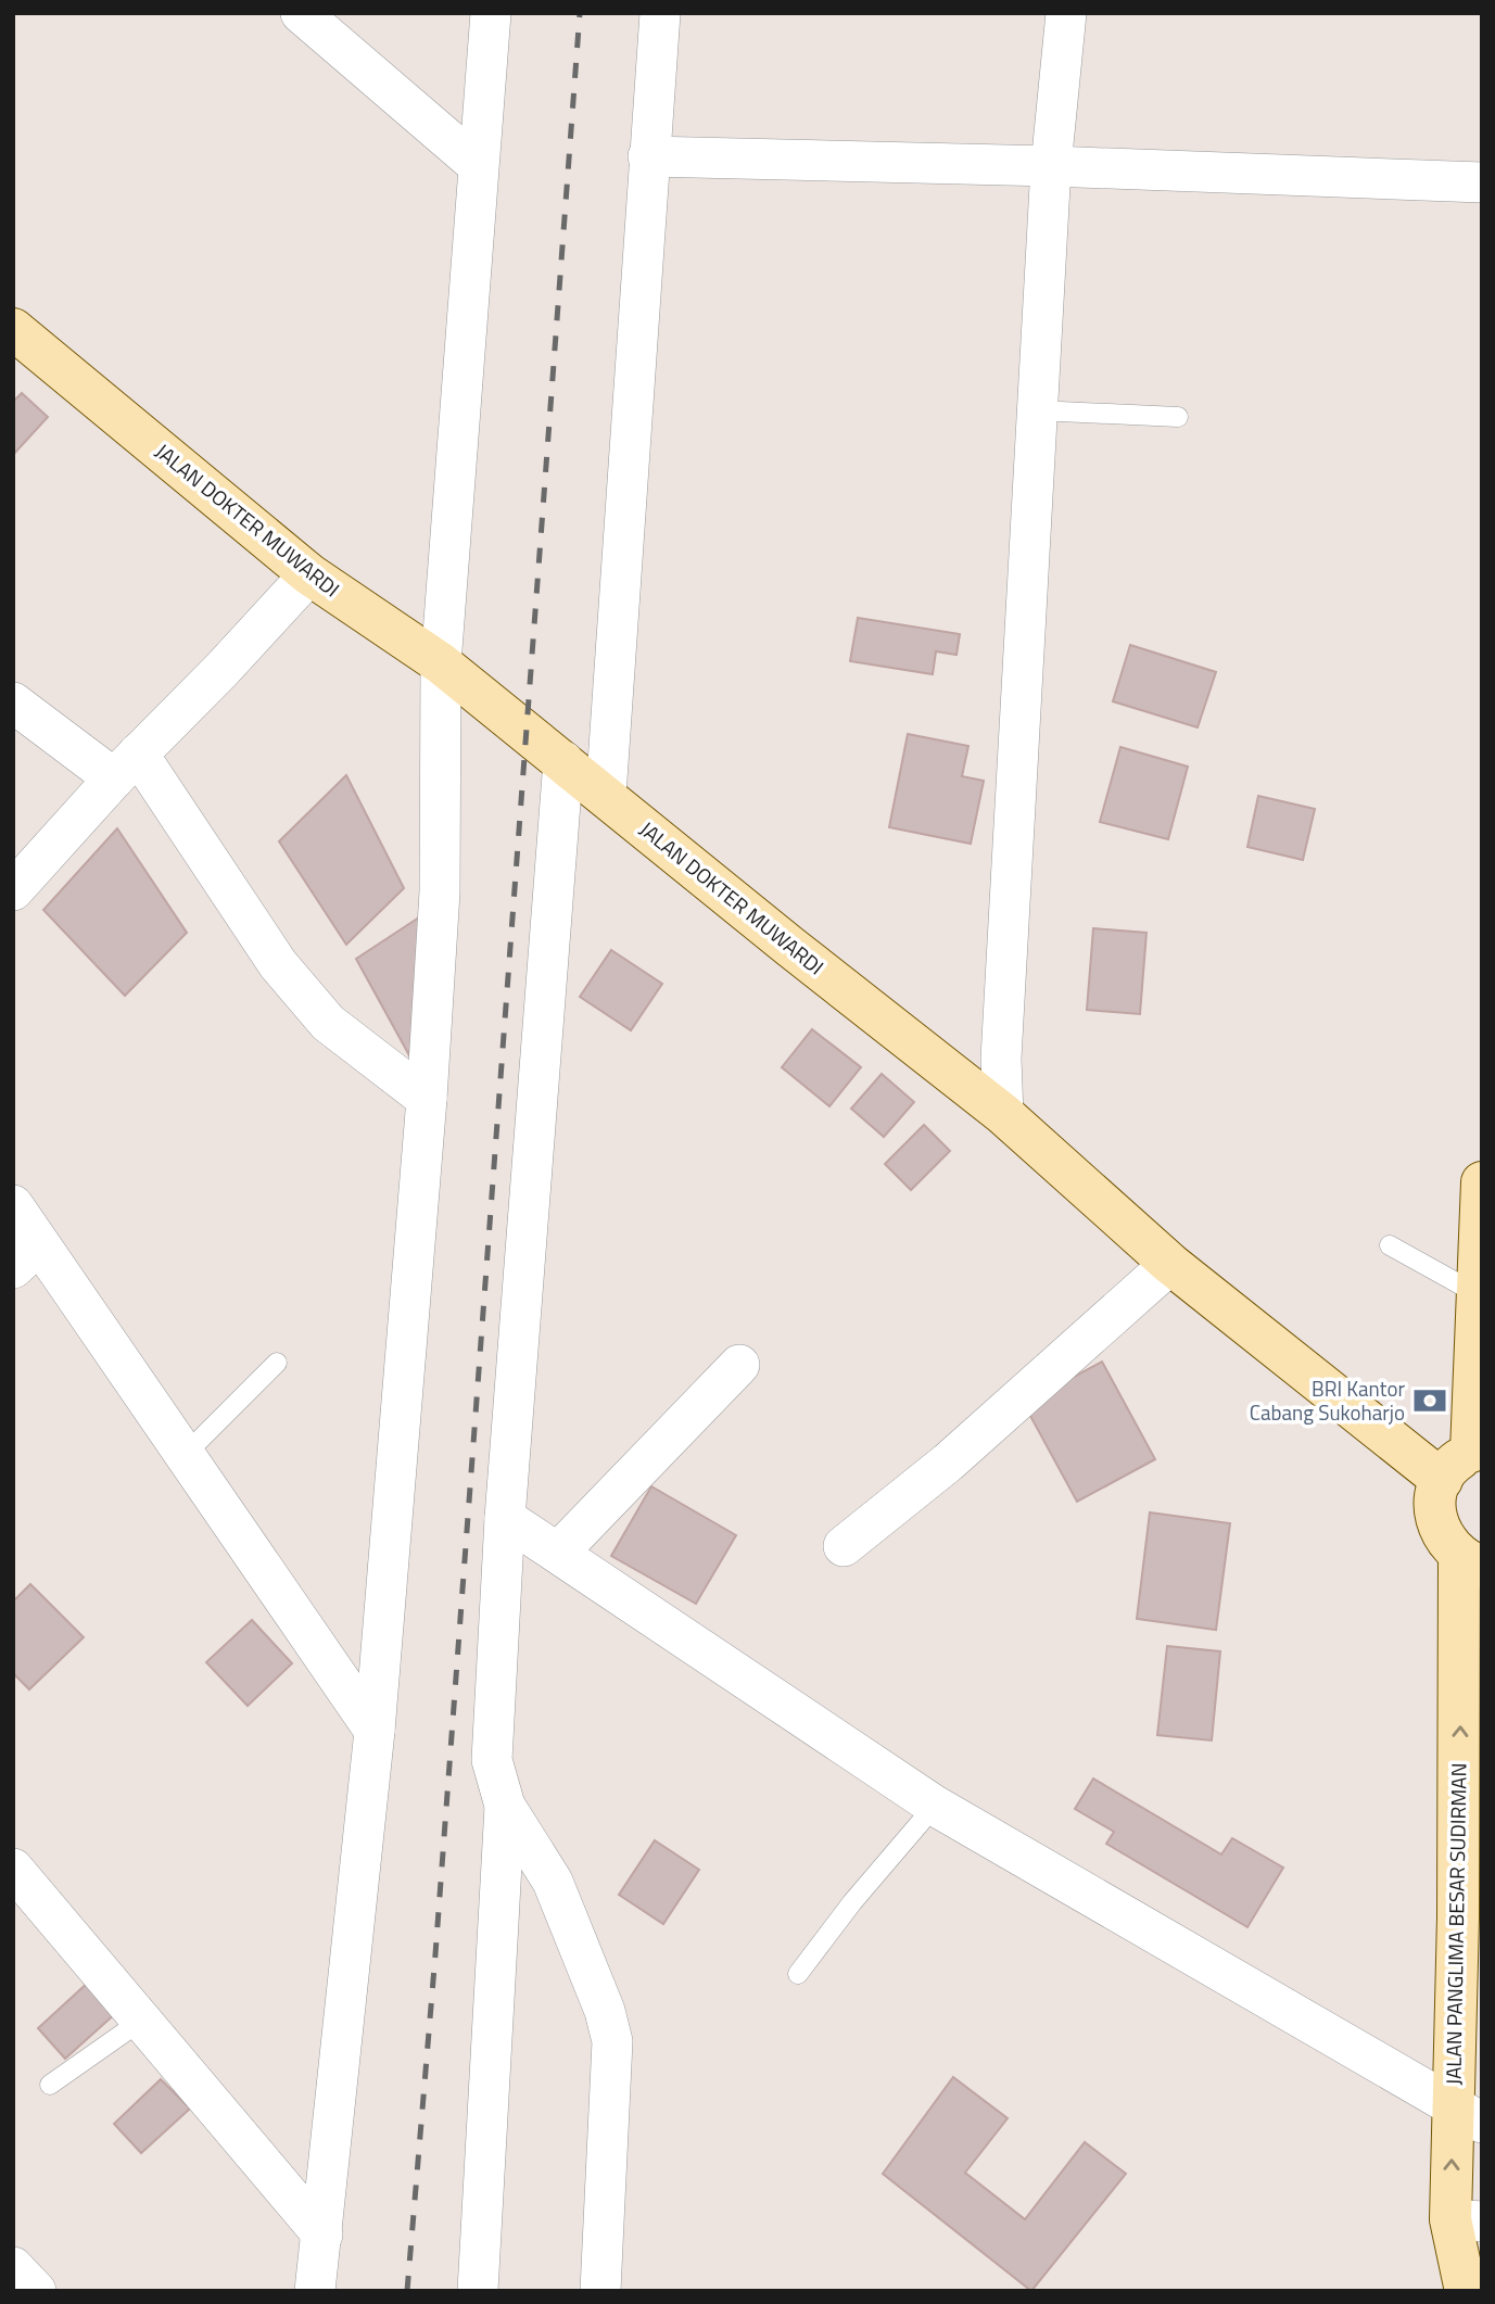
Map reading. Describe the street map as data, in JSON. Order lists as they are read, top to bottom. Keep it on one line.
{"streets":{"main road":["JALAN DOKTER MUWARDI","JALAN PANGLIMA BESAR SUDIRMAN"]},"one_way":["JALAN PANGLIMA BESAR SUDIRMAN"],"places":{"bank":["BRI Kantor Cabang Sukoharjo"]}}
